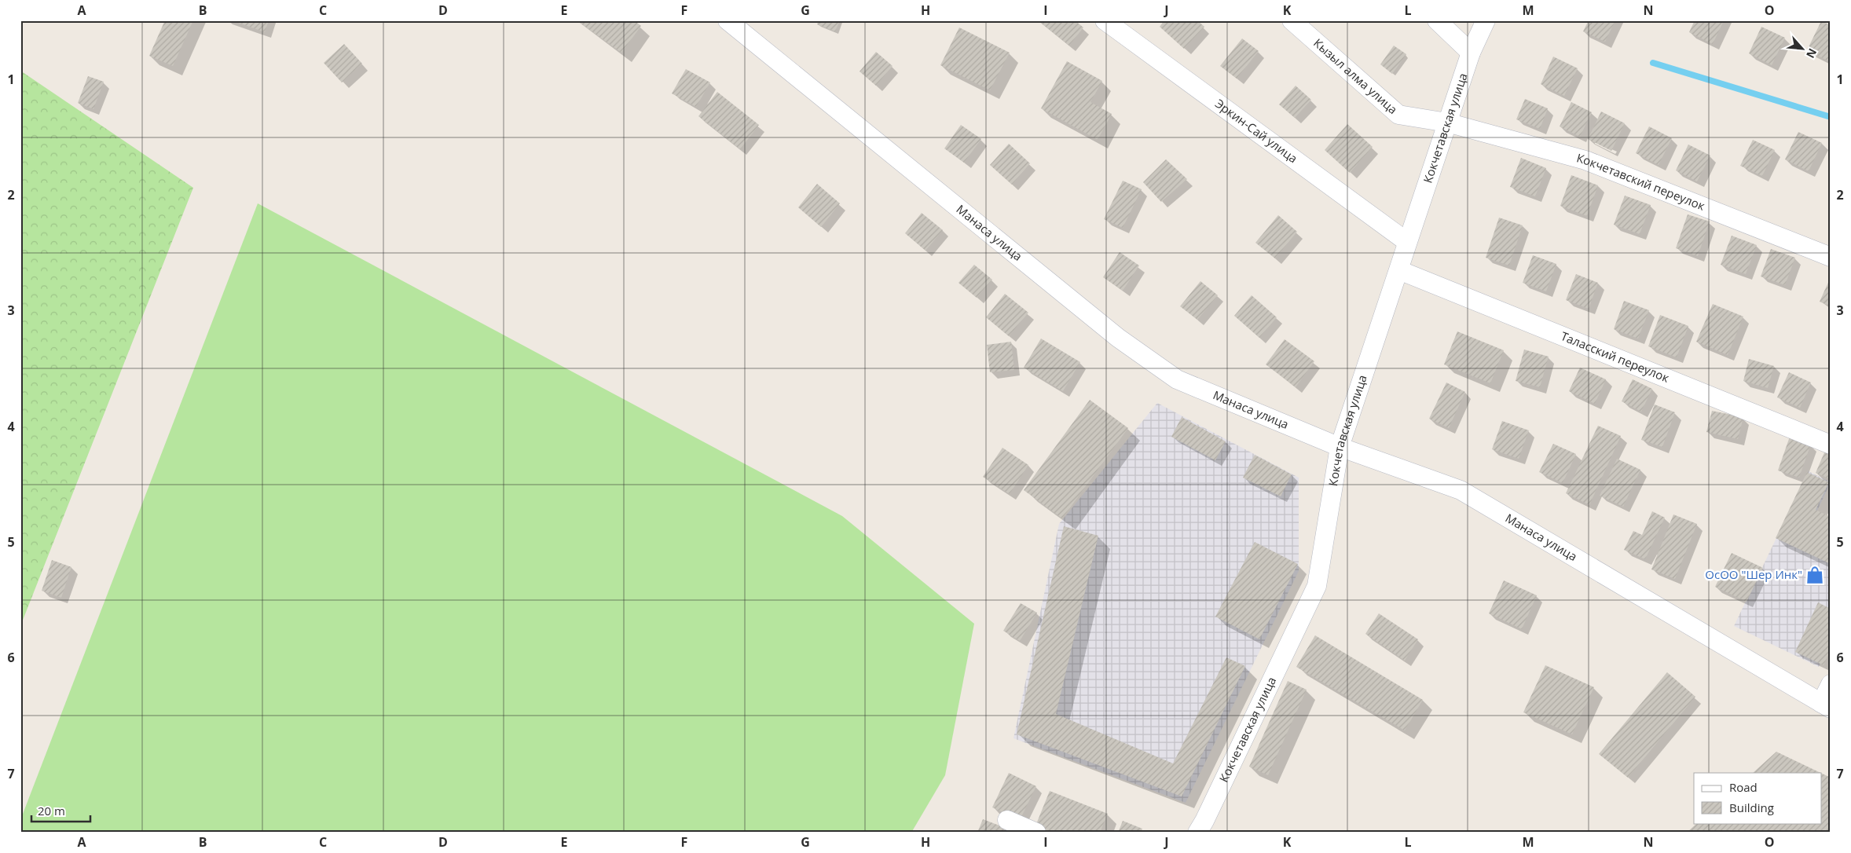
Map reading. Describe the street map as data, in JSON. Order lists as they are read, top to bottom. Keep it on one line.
{"streets":{"street":["Кызыл алма улица","Кокчетавская улица","Эркин-Сай улица","Кокчетавский переулок","Манаса улица","Таласский переулок"]},"crossings":[["Кызыл алма улица","Кокчетавская улица"],["Кызыл алма улица","Кокчетавский переулок"],["Кокчетавская улица","Эркин-Сай улица"],["Кокчетавская улица","Кокчетавский переулок"],["Кокчетавская улица","Манаса улица"],["Кокчетавская улица","Таласский переулок"]],"places":{"shop":["ОсОО \"Шер Инк\""]},"legend":["Road","Building"],"scale_bar":"20 m","north":"bottom right","grid":{"columns":["A","B","C","D","E","F","G","H","I","J","K","L","M","N","O"],"rows":["1","2","3","4","5","6","7"]}}
